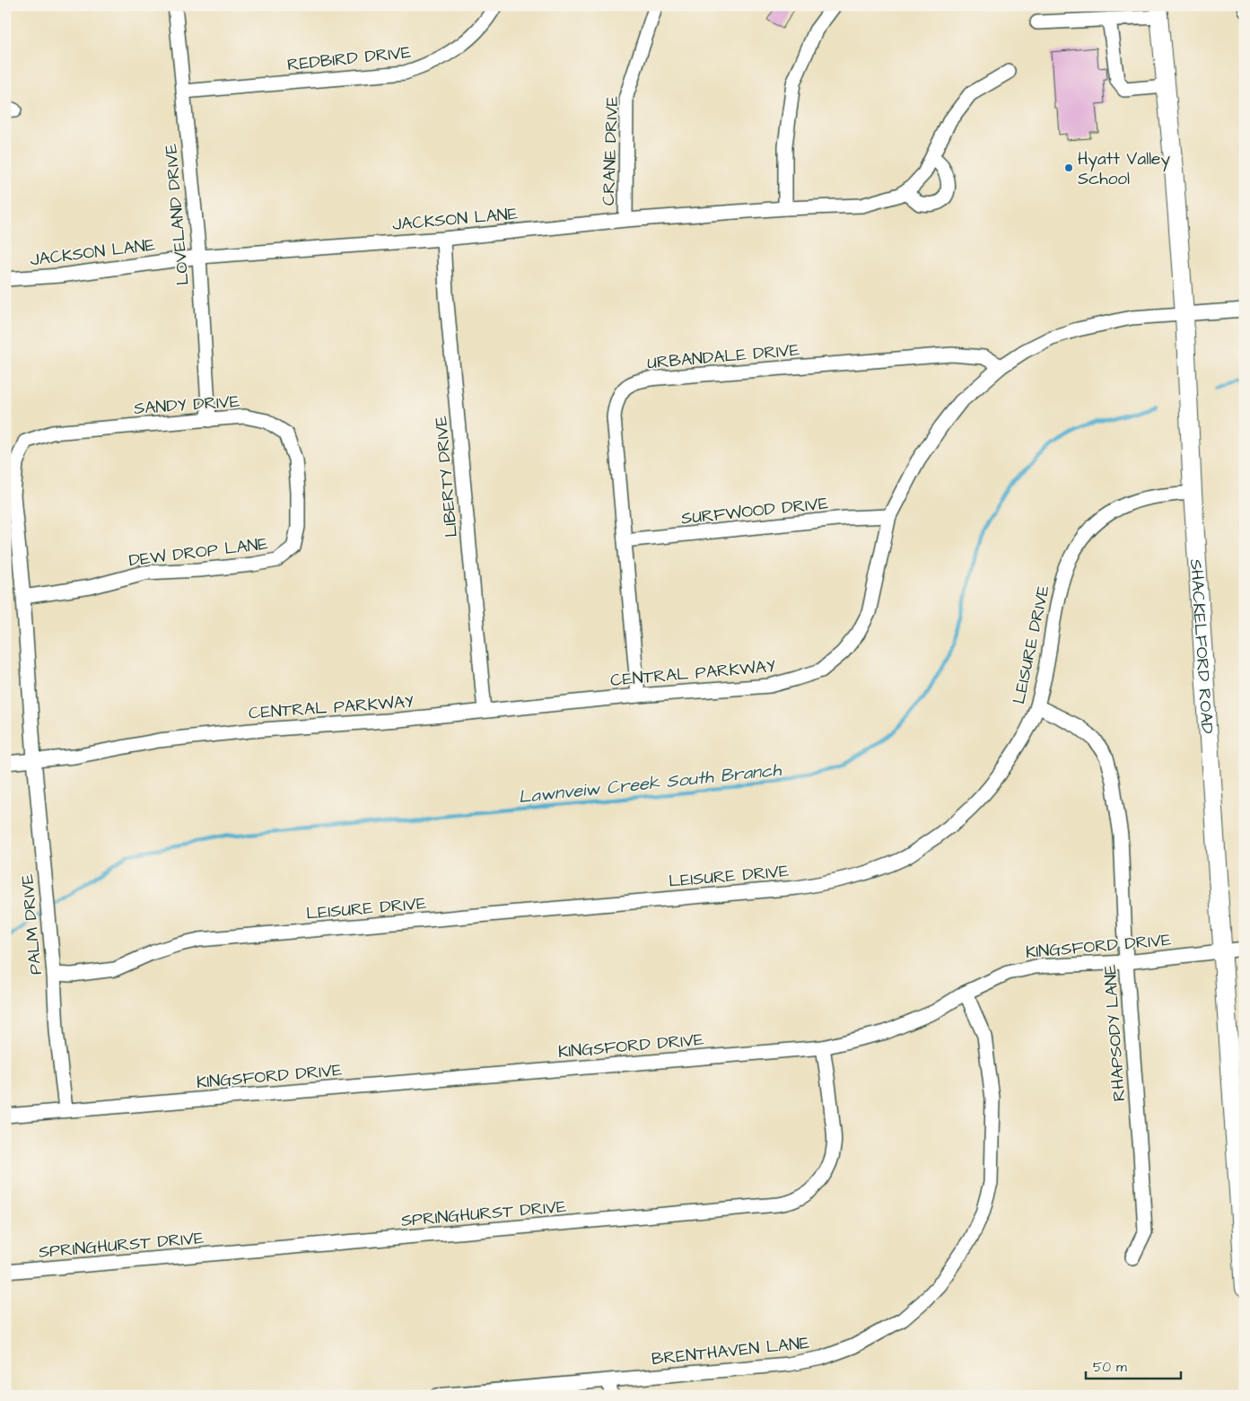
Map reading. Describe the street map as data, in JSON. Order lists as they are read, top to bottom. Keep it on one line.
{"streets":{"main road":["SHACKELFORD ROAD"],"street":["REDBIRD DRIVE","CRANE DRIVE","LOVELAND DRIVE","JACKSON LANE","URBANDALE DRIVE","SANDY DRIVE","LIBERTY DRIVE","SURFWOOD DRIVE","DEW DROP LANE","LEISURE DRIVE","CENTRAL PARKWAY","PALM DRIVE","KINGSFORD DRIVE","RHAPSODY LANE","SPRINGHURST DRIVE","BRENTHAVEN LANE"]},"crossings":[["REDBIRD DRIVE","LOVELAND DRIVE"],["CRANE DRIVE","JACKSON LANE"],["LOVELAND DRIVE","JACKSON LANE"],["LOVELAND DRIVE","SANDY DRIVE"],["JACKSON LANE","LIBERTY DRIVE"],["URBANDALE DRIVE","SURFWOOD DRIVE"],["URBANDALE DRIVE","CENTRAL PARKWAY"],["SANDY DRIVE","DEW DROP LANE"],["SANDY DRIVE","PALM DRIVE"],["LIBERTY DRIVE","CENTRAL PARKWAY"],["SURFWOOD DRIVE","CENTRAL PARKWAY"],["DEW DROP LANE","PALM DRIVE"],["LEISURE DRIVE","SHACKELFORD ROAD"],["LEISURE DRIVE","PALM DRIVE"],["LEISURE DRIVE","RHAPSODY LANE"],["SHACKELFORD ROAD","CENTRAL PARKWAY"],["SHACKELFORD ROAD","KINGSFORD DRIVE"],["CENTRAL PARKWAY","PALM DRIVE"],["PALM DRIVE","KINGSFORD DRIVE"],["KINGSFORD DRIVE","RHAPSODY LANE"],["KINGSFORD DRIVE","SPRINGHURST DRIVE"],["KINGSFORD DRIVE","BRENTHAVEN LANE"]],"water":["Lawnveiw Creek South Branch"],"places":["Hyatt Valley School"],"scale_bar":"50 m"}
